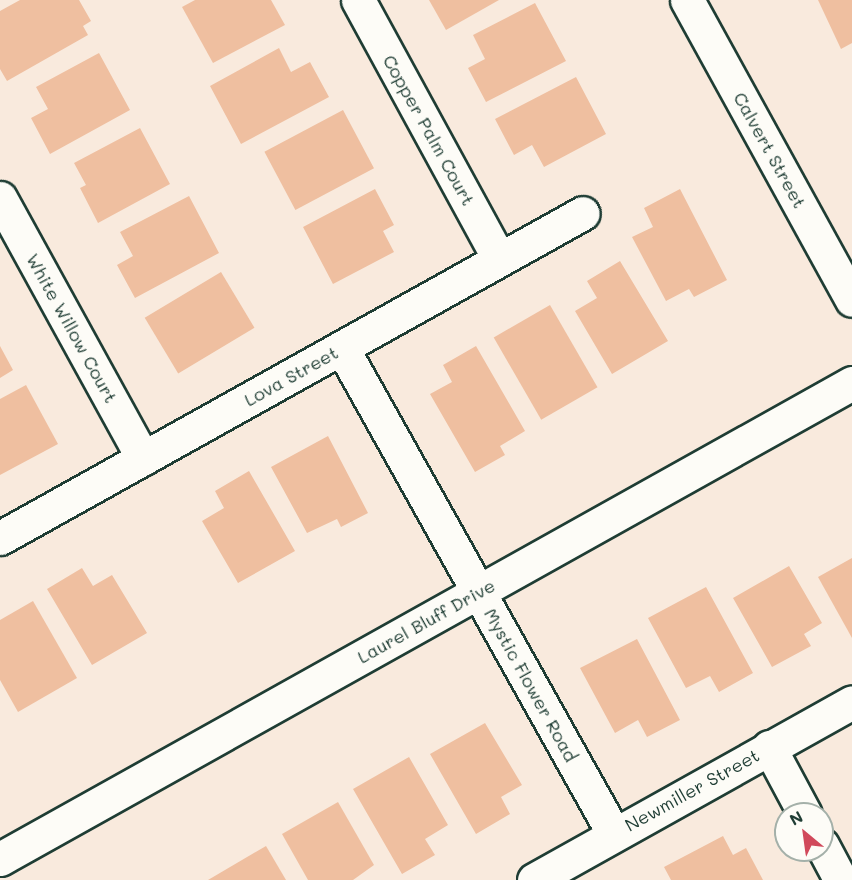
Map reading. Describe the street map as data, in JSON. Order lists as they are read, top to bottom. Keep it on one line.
{"streets":{"street":["Copper Palm Court","Calvert Street","White Willow Court","Lova Street","Laurel Bluff Drive","Mystic Flower Road","Newmiller Street"]},"crossings":[["Copper Palm Court","Lova Street"],["White Willow Court","Lova Street"],["Lova Street","Mystic Flower Road"],["Laurel Bluff Drive","Mystic Flower Road"],["Mystic Flower Road","Newmiller Street"]],"north":"top left"}
